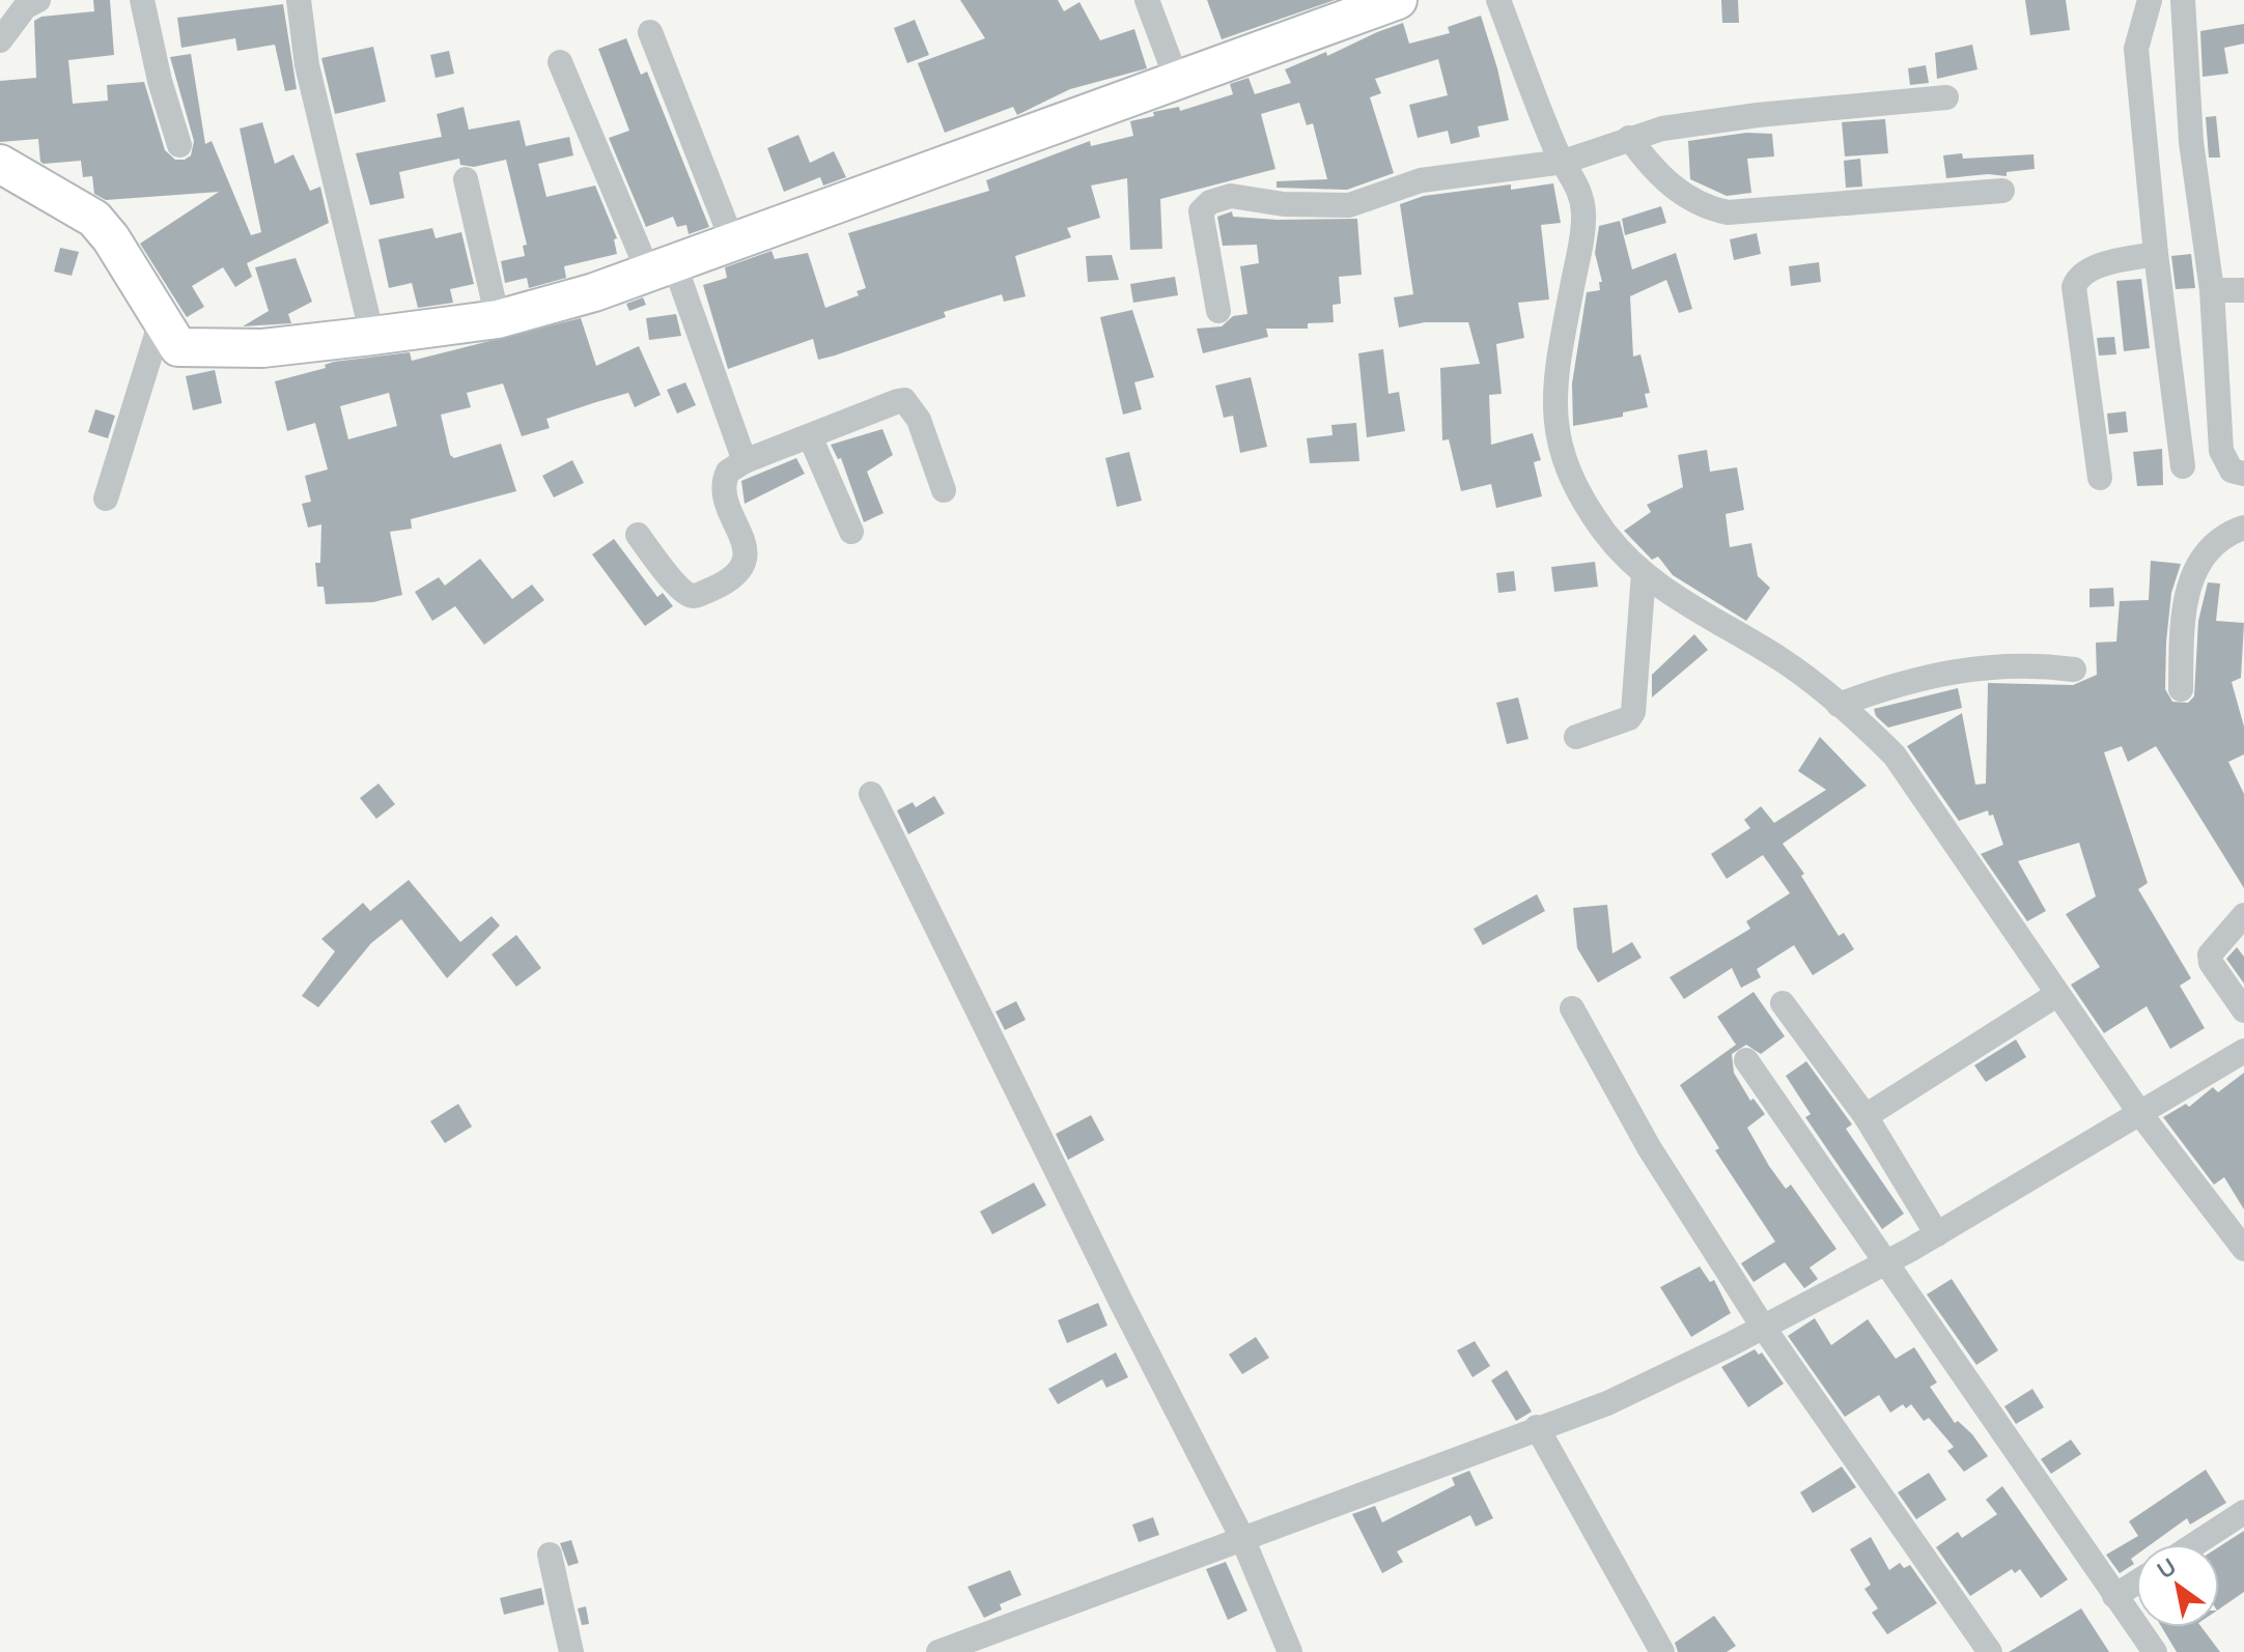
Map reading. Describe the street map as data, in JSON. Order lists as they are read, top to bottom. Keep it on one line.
{"north":"top left"}
